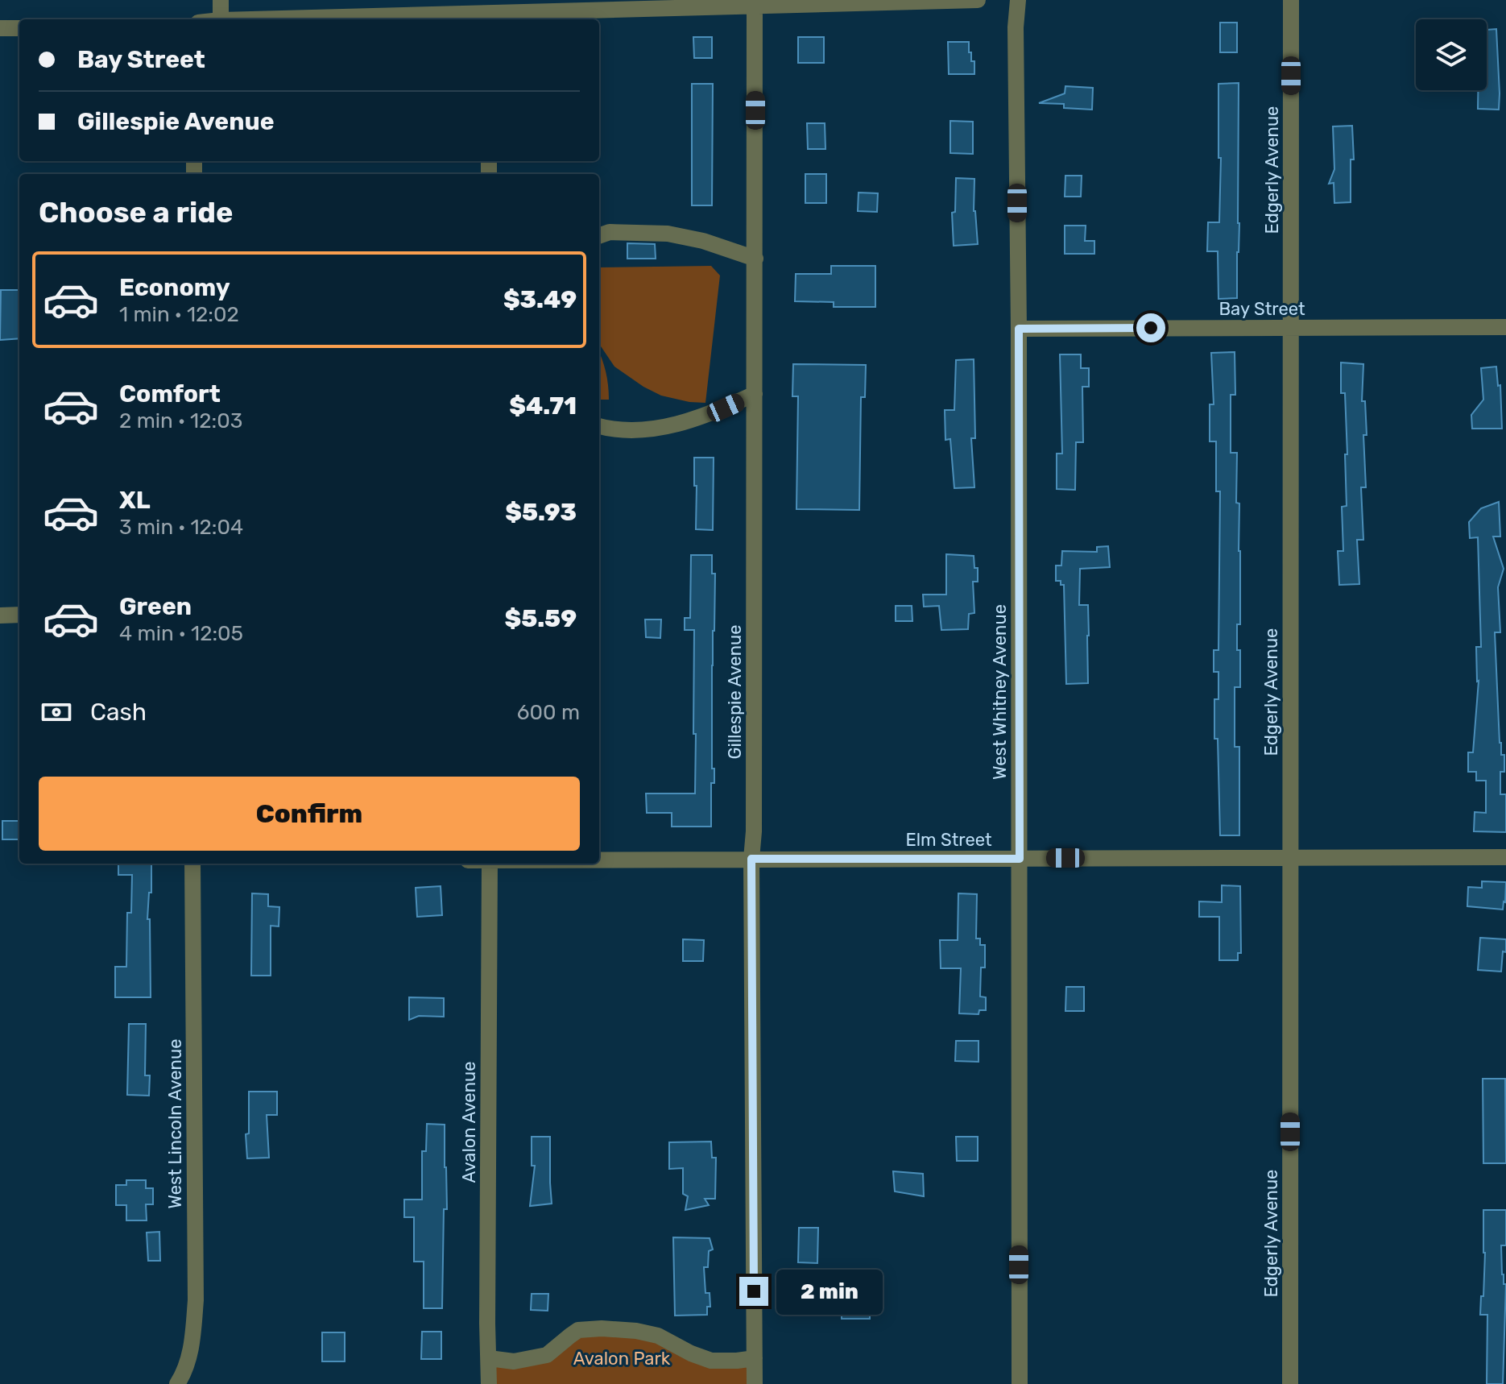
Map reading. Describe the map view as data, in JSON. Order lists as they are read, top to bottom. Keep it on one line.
{"streets":{"street":["Edgerly Avenue","Bay Street","Gillespie Avenue","West Whitney Avenue","Elm Street","Avalon Avenue","West Lincoln Avenue"]},"crossings":[["Edgerly Avenue","Bay Street"],["Edgerly Avenue","Elm Street"],["Bay Street","West Whitney Avenue"],["Gillespie Avenue","Elm Street"],["West Whitney Avenue","Elm Street"]],"parks":["Avalon Park"],"page":{"banner":["Bay Street","Gillespie Avenue"],"heading":"Choose a ride","list":[{"name":"Economy","note":"1 min · 12:02","value":"$3.49"},{"name":"Comfort","note":"2 min · 12:03","value":"$4.71"},{"name":"XL","note":"3 min · 12:04","value":"$5.93"},{"name":"Green","note":"4 min · 12:05","value":"$5.59"}],"pay":["Cash","600 m"],"buttons":"Confirm","bubble":"2 min"}}
